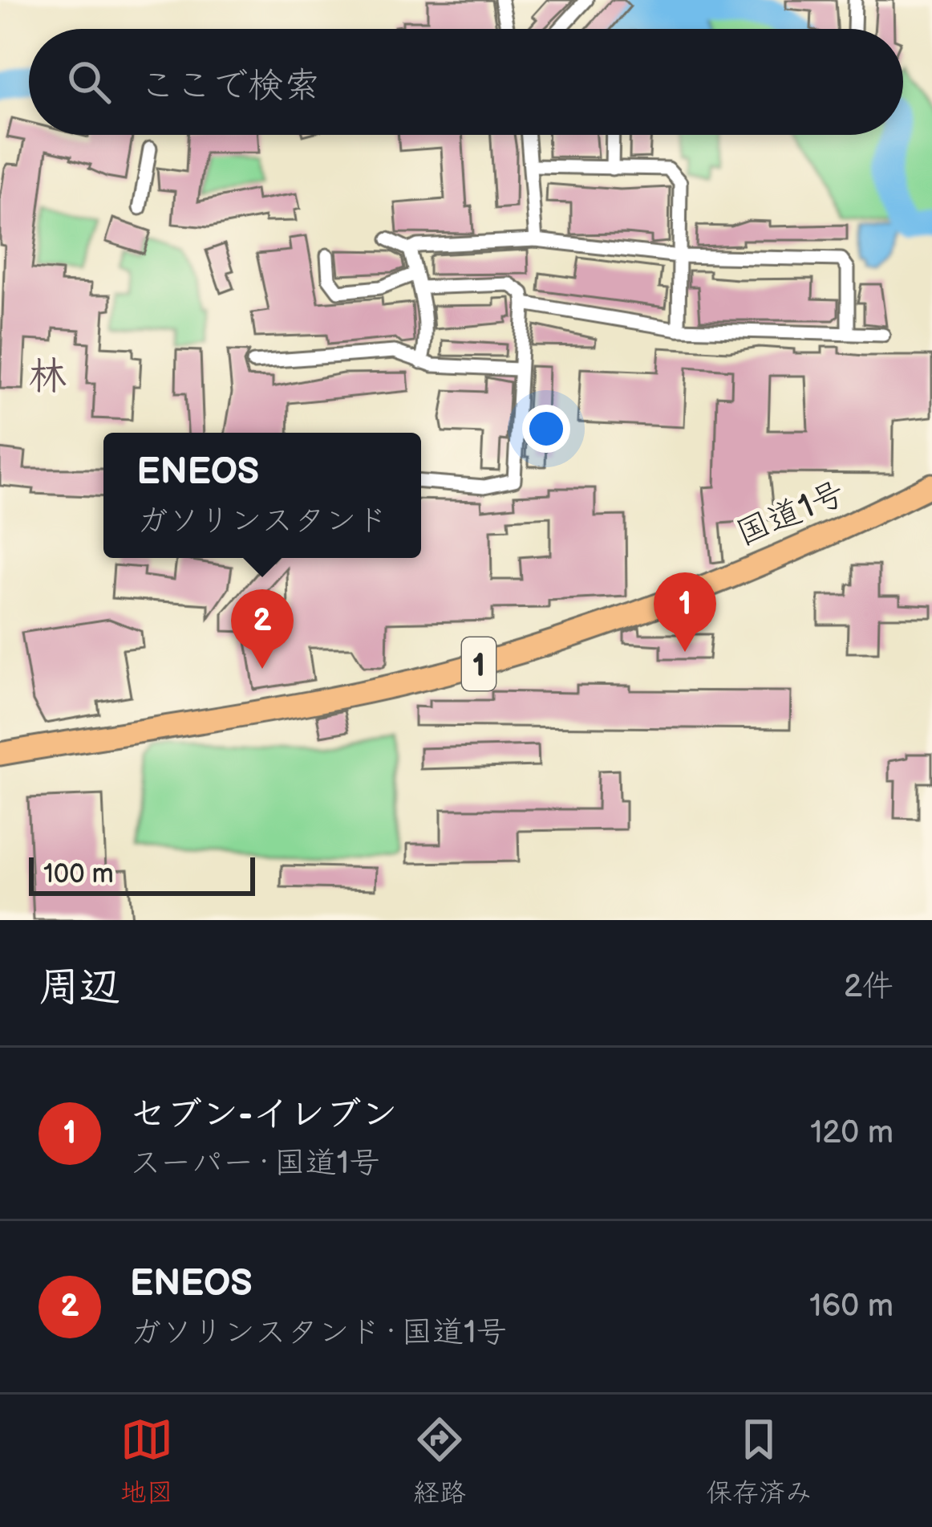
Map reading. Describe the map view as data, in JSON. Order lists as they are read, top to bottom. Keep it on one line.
{"streets":{"highway":["国道1号","1"]},"districts":["林"],"scale_bar":"100 m","page":{"search":"ここで検索","popup":["ENEOS","ガソリンスタンド"],"pins":["1","2"],"scale":"100 m","heading":["周辺","2件"],"list":[{"mark":"1","name":"セブン-イレブン","note":"スーパー · 国道1号","value":"120 m"},{"mark":"2","name":"ENEOS","note":"ガソリンスタンド · 国道1号","value":"160 m"}],"nav":["地図","経路","保存済み"]}}
